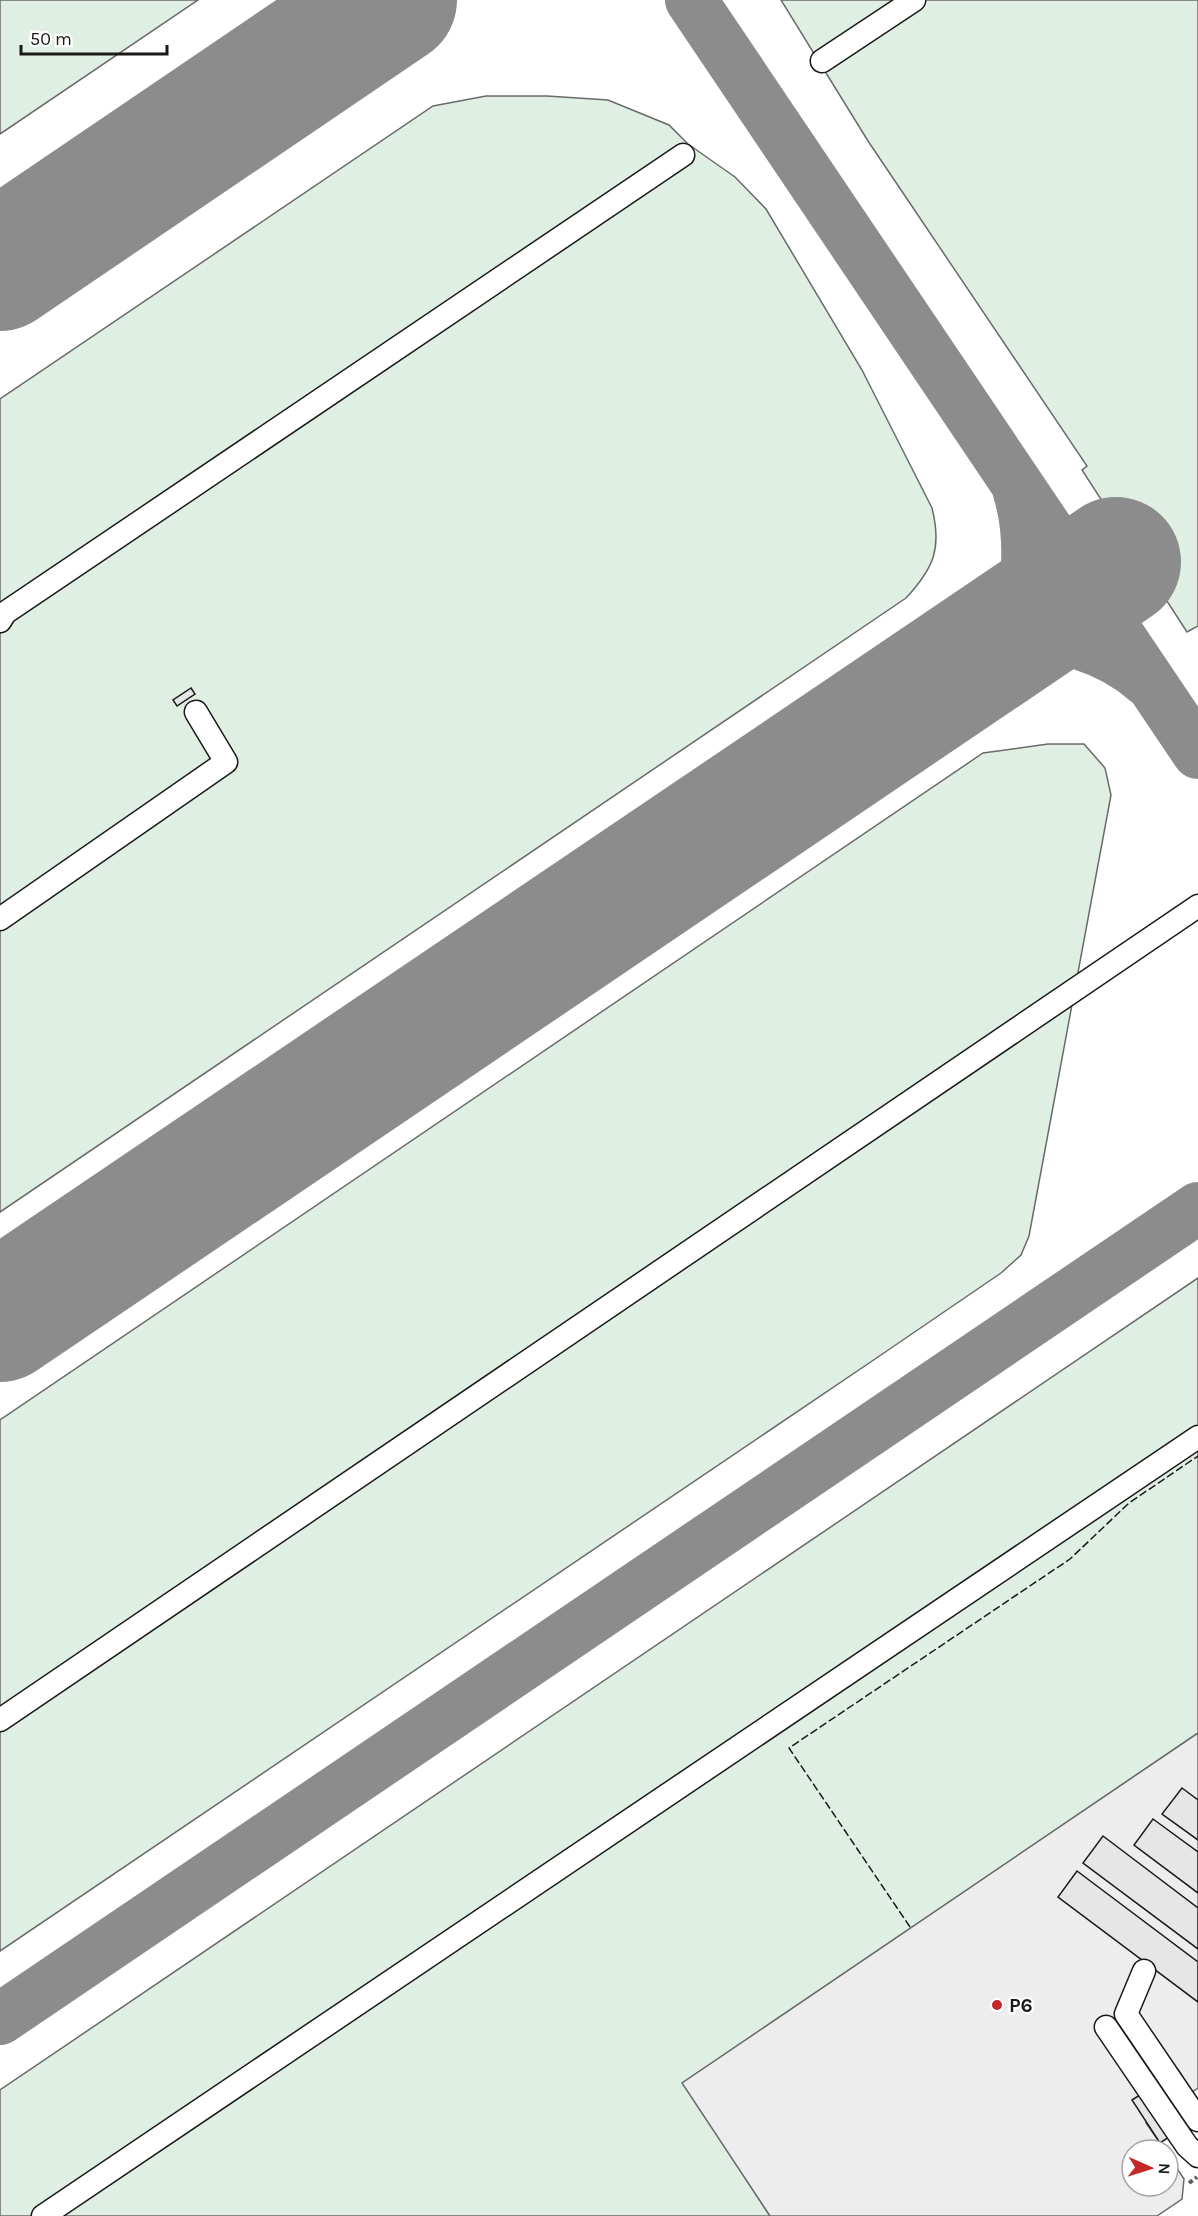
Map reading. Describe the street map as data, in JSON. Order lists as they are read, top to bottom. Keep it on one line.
{"places":["P6"],"scale_bar":"50 m","north":"right"}
